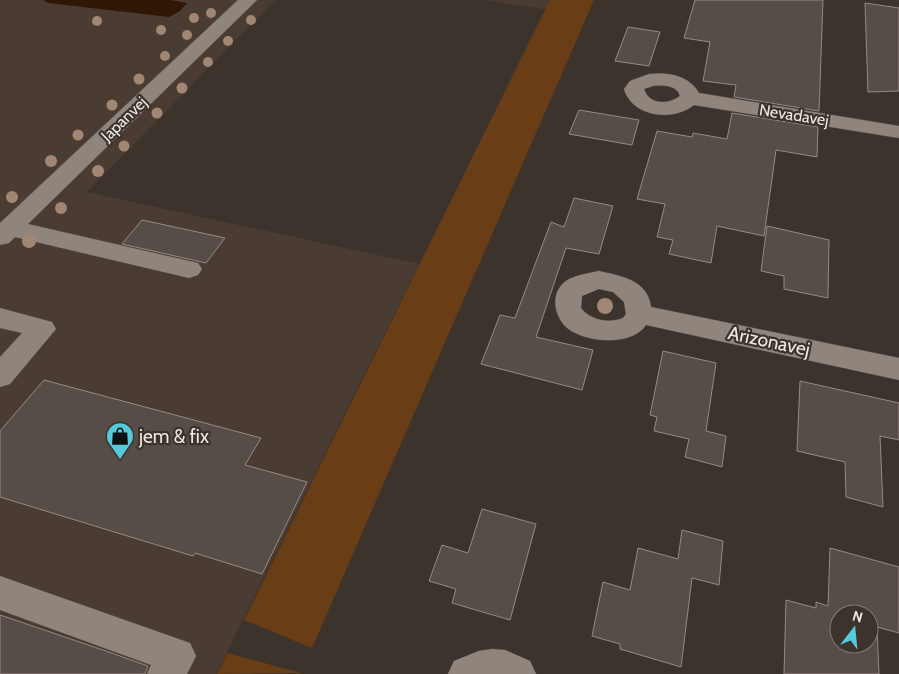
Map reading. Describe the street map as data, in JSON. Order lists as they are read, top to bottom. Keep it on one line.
{"streets":{"street":["Nevadavej","Japanvej","Arizonavej"]},"places":{"shop":["jem & fix"]},"north":"top"}
